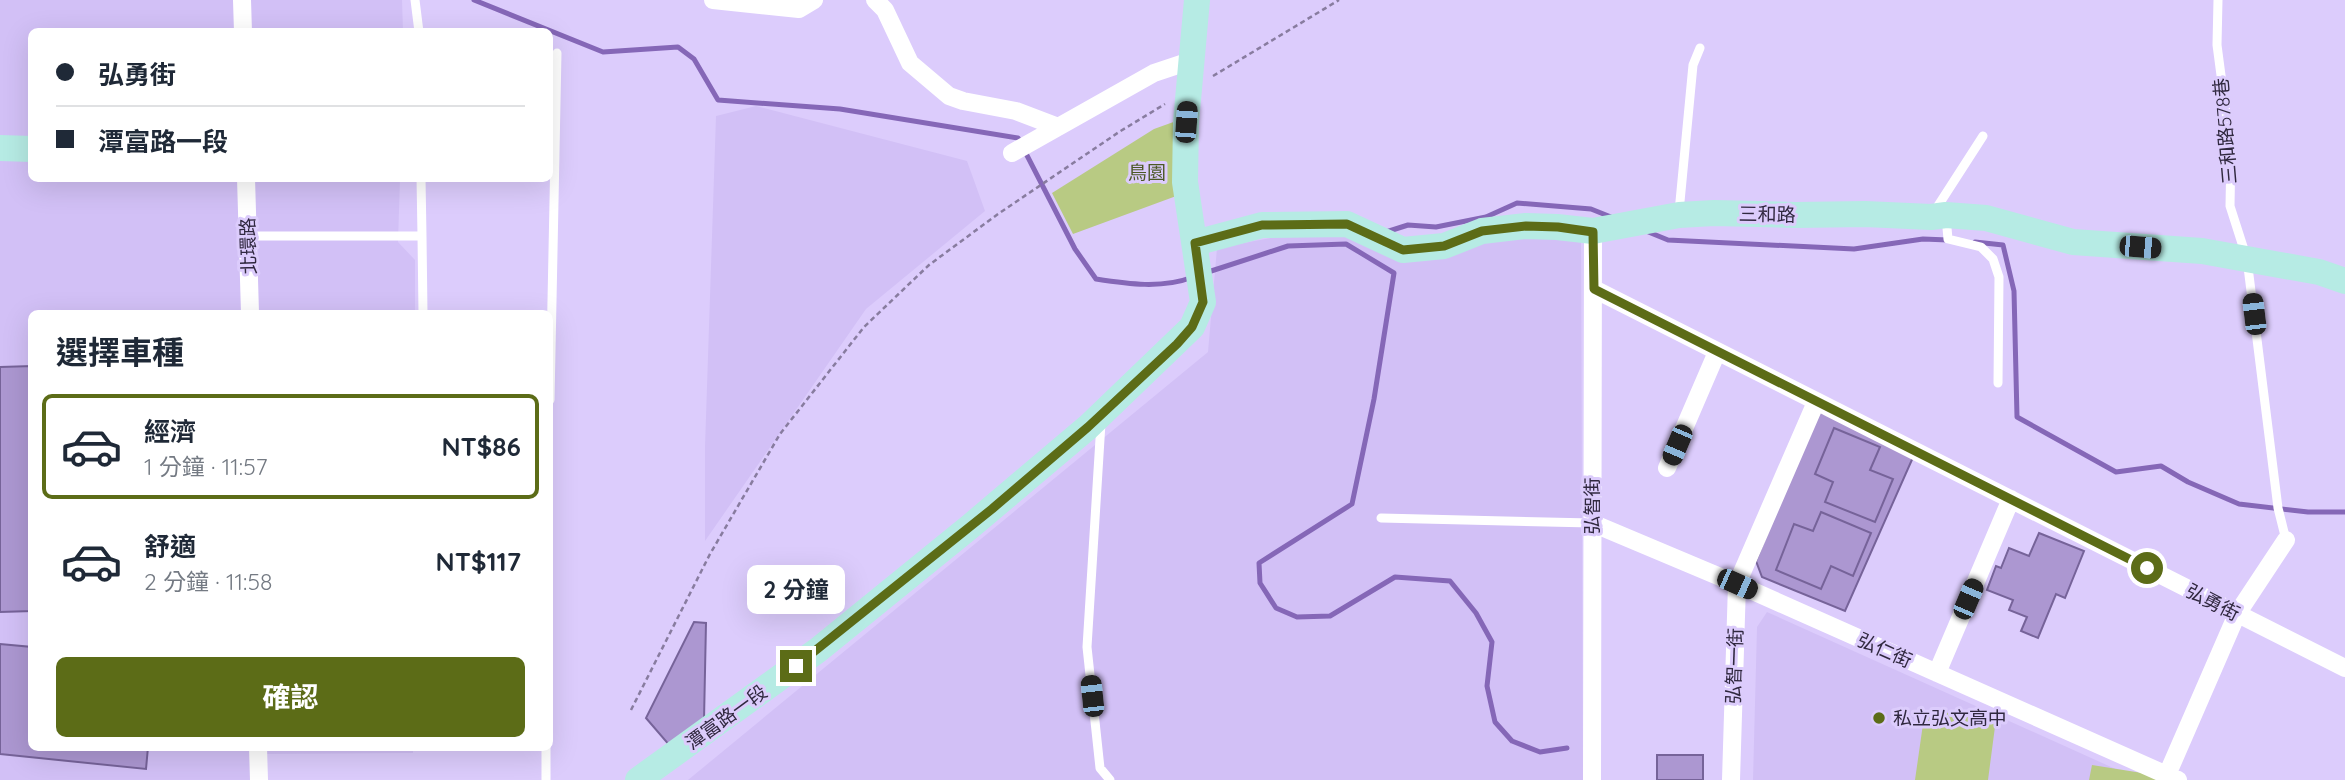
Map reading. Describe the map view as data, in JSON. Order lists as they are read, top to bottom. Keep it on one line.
{"streets":{"street":["三和路","北環路","弘智街","弘勇街","弘仁街","弘智一街","潭富路一段"],"lane":["三和路578巷"]},"crossings":[["三和路578巷","三和路"],["三和路","弘智街"],["三和路","潭富路一段"],["弘智街","弘勇街"],["弘智街","弘仁街"],["弘勇街","弘智一街"],["弘仁街","弘智一街"]],"parks":["鳥園"],"places":["私立弘文高中"],"page":{"banner":["弘勇街","潭富路一段"],"heading":"選擇車種","list":[{"name":"經濟","note":"1 分鐘 · 11:57","value":"NT$86"},{"name":"舒適","note":"2 分鐘 · 11:58","value":"NT$117"}],"bubble":"2 分鐘","buttons":"確認"}}
